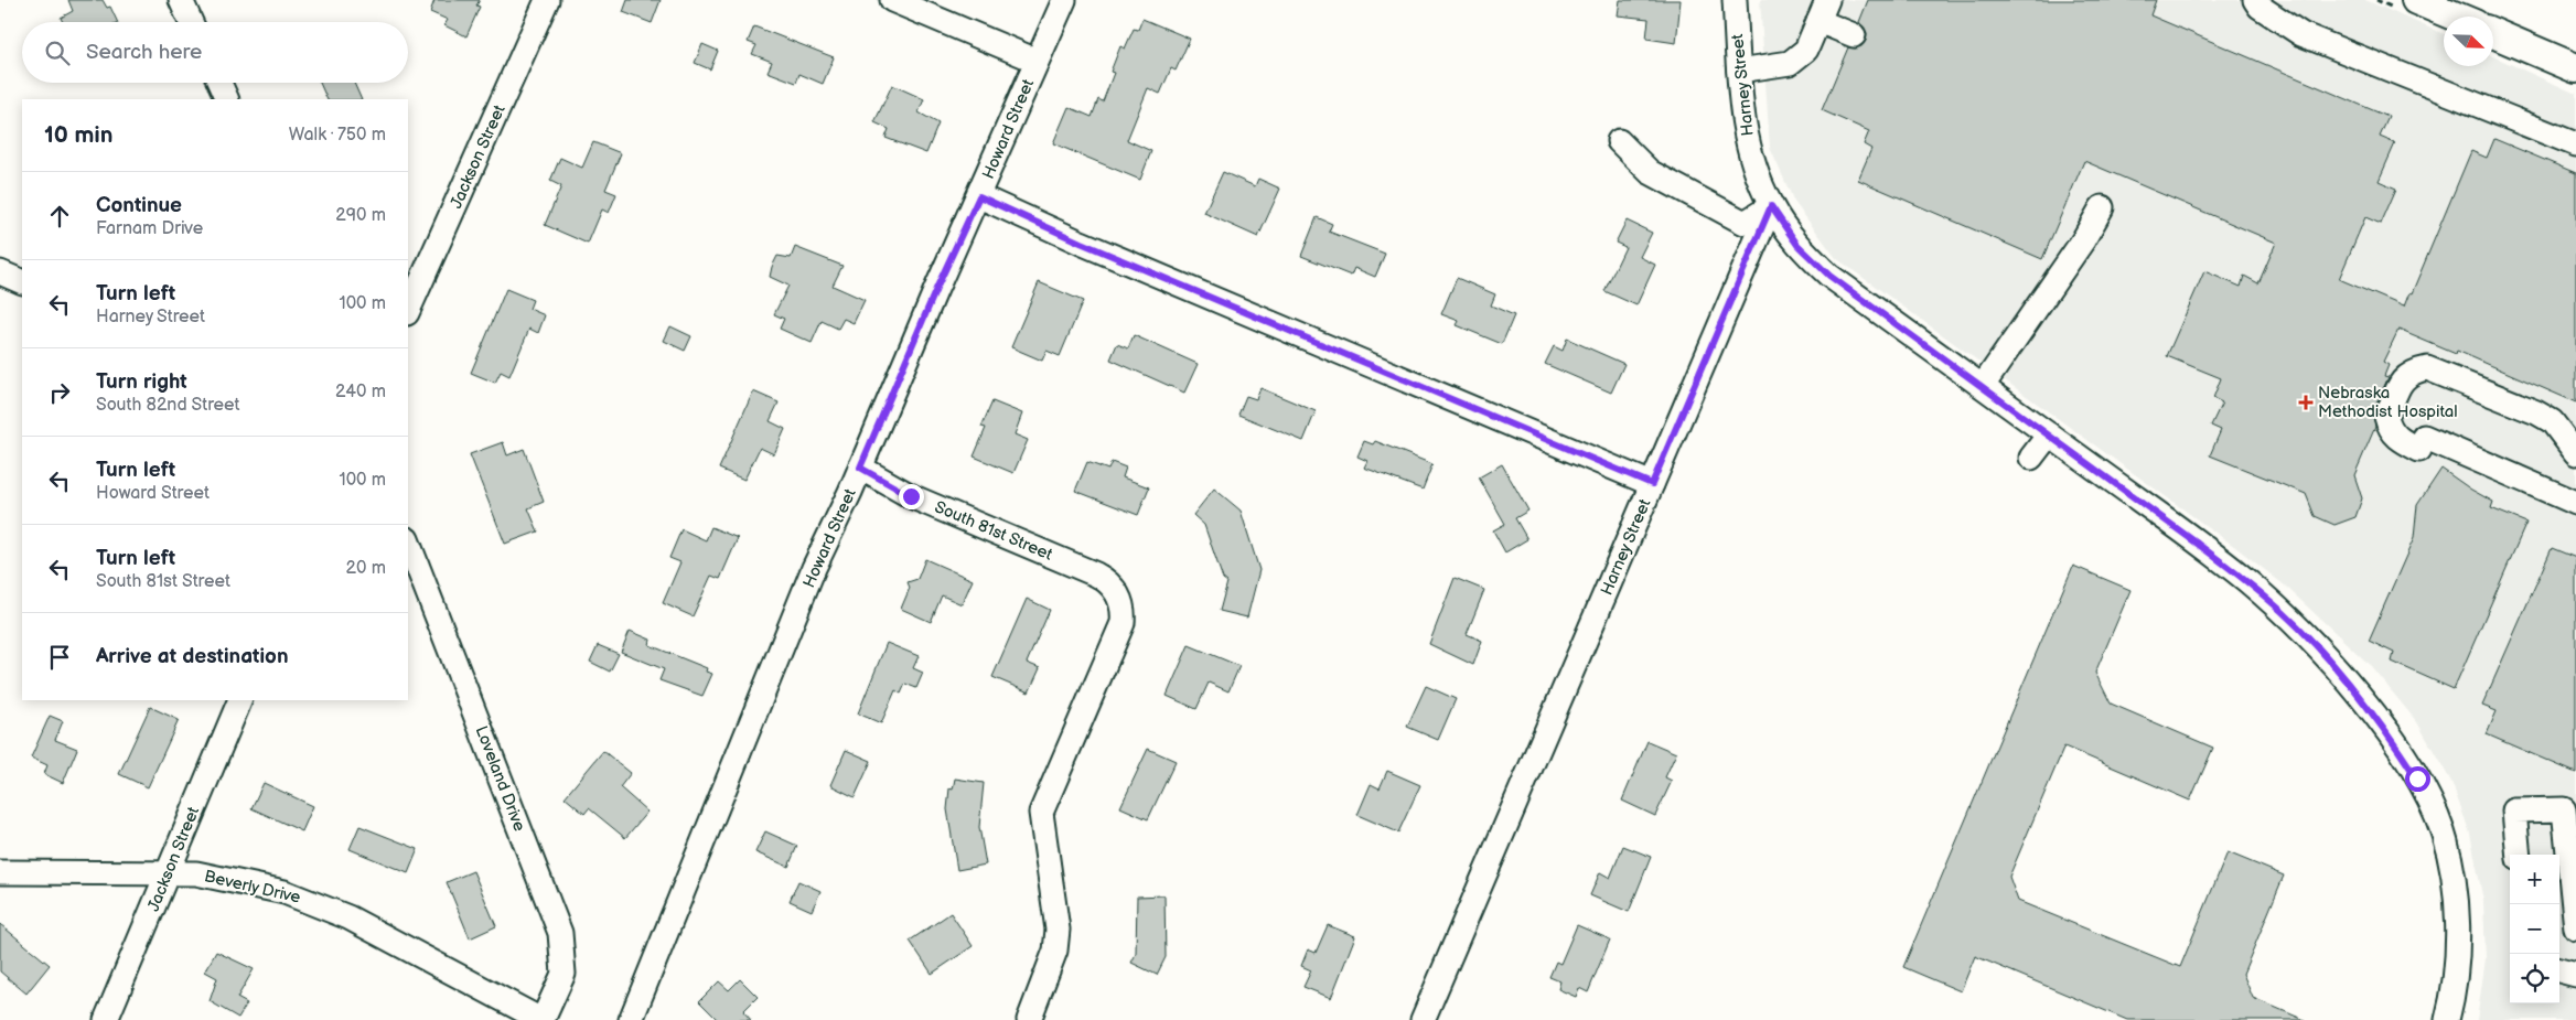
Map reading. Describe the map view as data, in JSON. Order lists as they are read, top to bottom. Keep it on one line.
{"streets":{"street":["Harney Street","Howard Street","Jackson Street","South 81st Street","Loveland Drive","Beverly Drive"]},"crossings":[["Howard Street","South 81st Street"],["Jackson Street","Beverly Drive"],["Loveland Drive","Beverly Drive"]],"places":{"health":["Nebraska Methodist Hospital"]},"north":"bottom right","page":{"search":"Search here","heading":["10 min","Walk · 750 m"],"list":[["Continue","Farnam Drive","290 m"],["Turn left","Harney Street","100 m"],["Turn right","South 82nd Street","240 m"],["Turn left","Howard Street","100 m"],["Turn left","South 81st Street","20 m"],"Arrive at destination"],"map_buttons":["+","−"]}}
